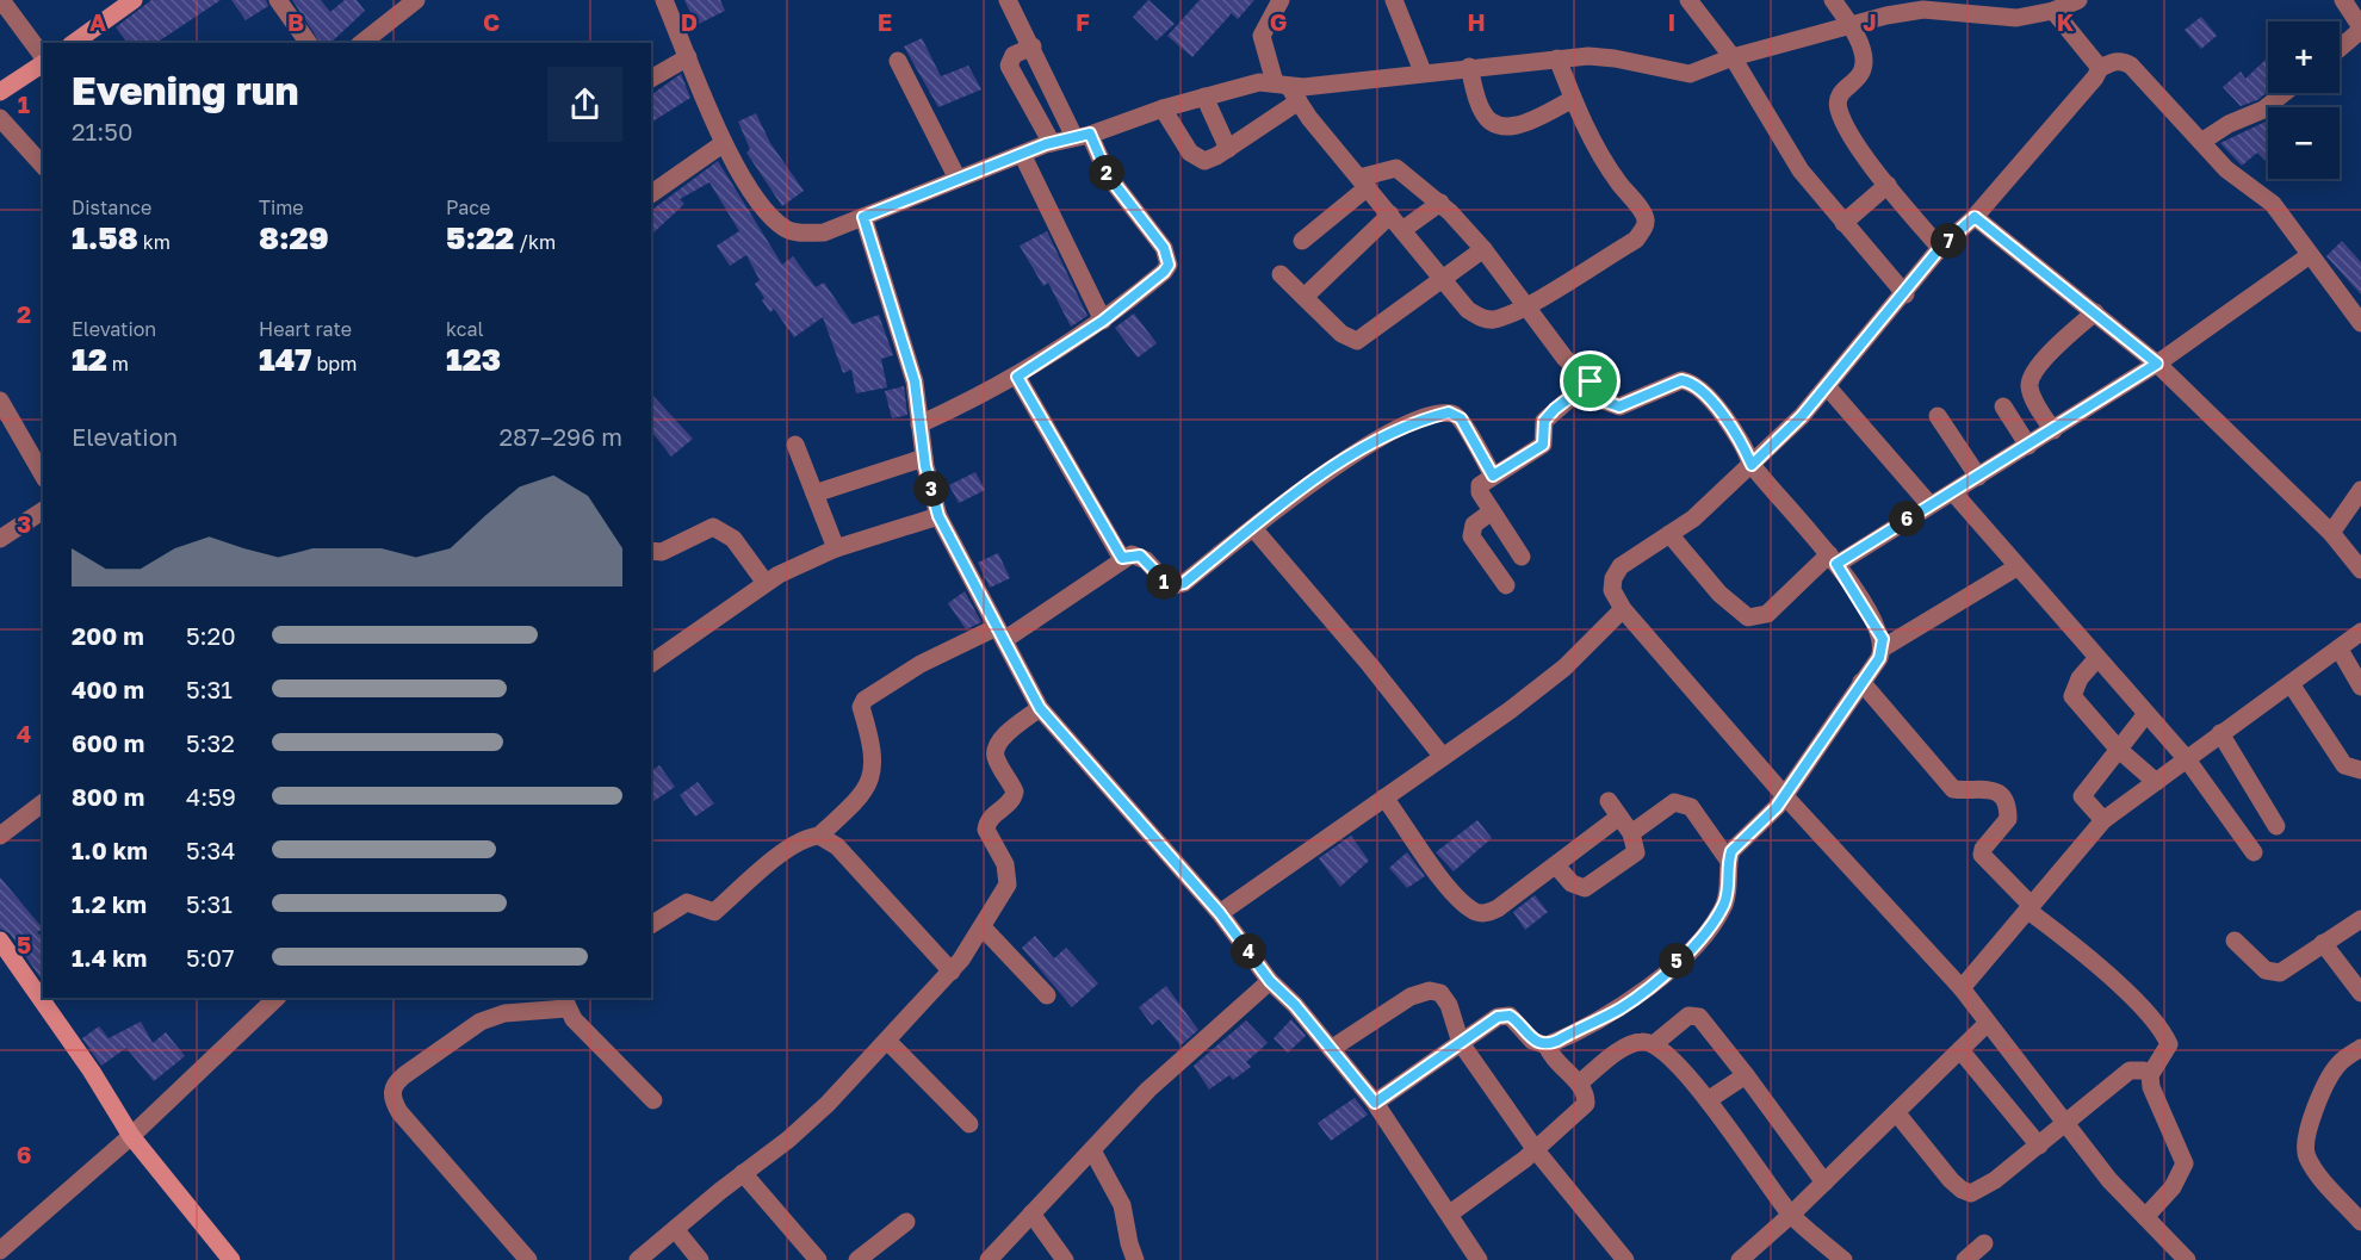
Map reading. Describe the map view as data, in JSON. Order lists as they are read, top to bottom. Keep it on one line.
{"page":{"map_buttons":["+","−"],"heading":["Evening run","21:50"],"pins":["2","7","3","6","1","4","5"],"stats":[["Distance","1.58 km"],["Time","8:29"],["Pace","5:22 /km"],["Elevation","12 m"],["Heart rate","147 bpm"],["kcal","123"]],"chart":["Elevation","287–296 m"],"list":[{"name":"200 m","note":"5:20"},{"name":"400 m","note":"5:31"},{"name":"600 m","note":"5:32"},{"name":"800 m","note":"4:59"},{"name":"1.0 km","note":"5:34"},{"name":"1.2 km","note":"5:31"},{"name":"1.4 km","note":"5:07"}]},"grid":{"columns":["A","B","C","D","E","F","G","H","I","J","K"],"rows":["1","2","3","4","5","6"]}}
